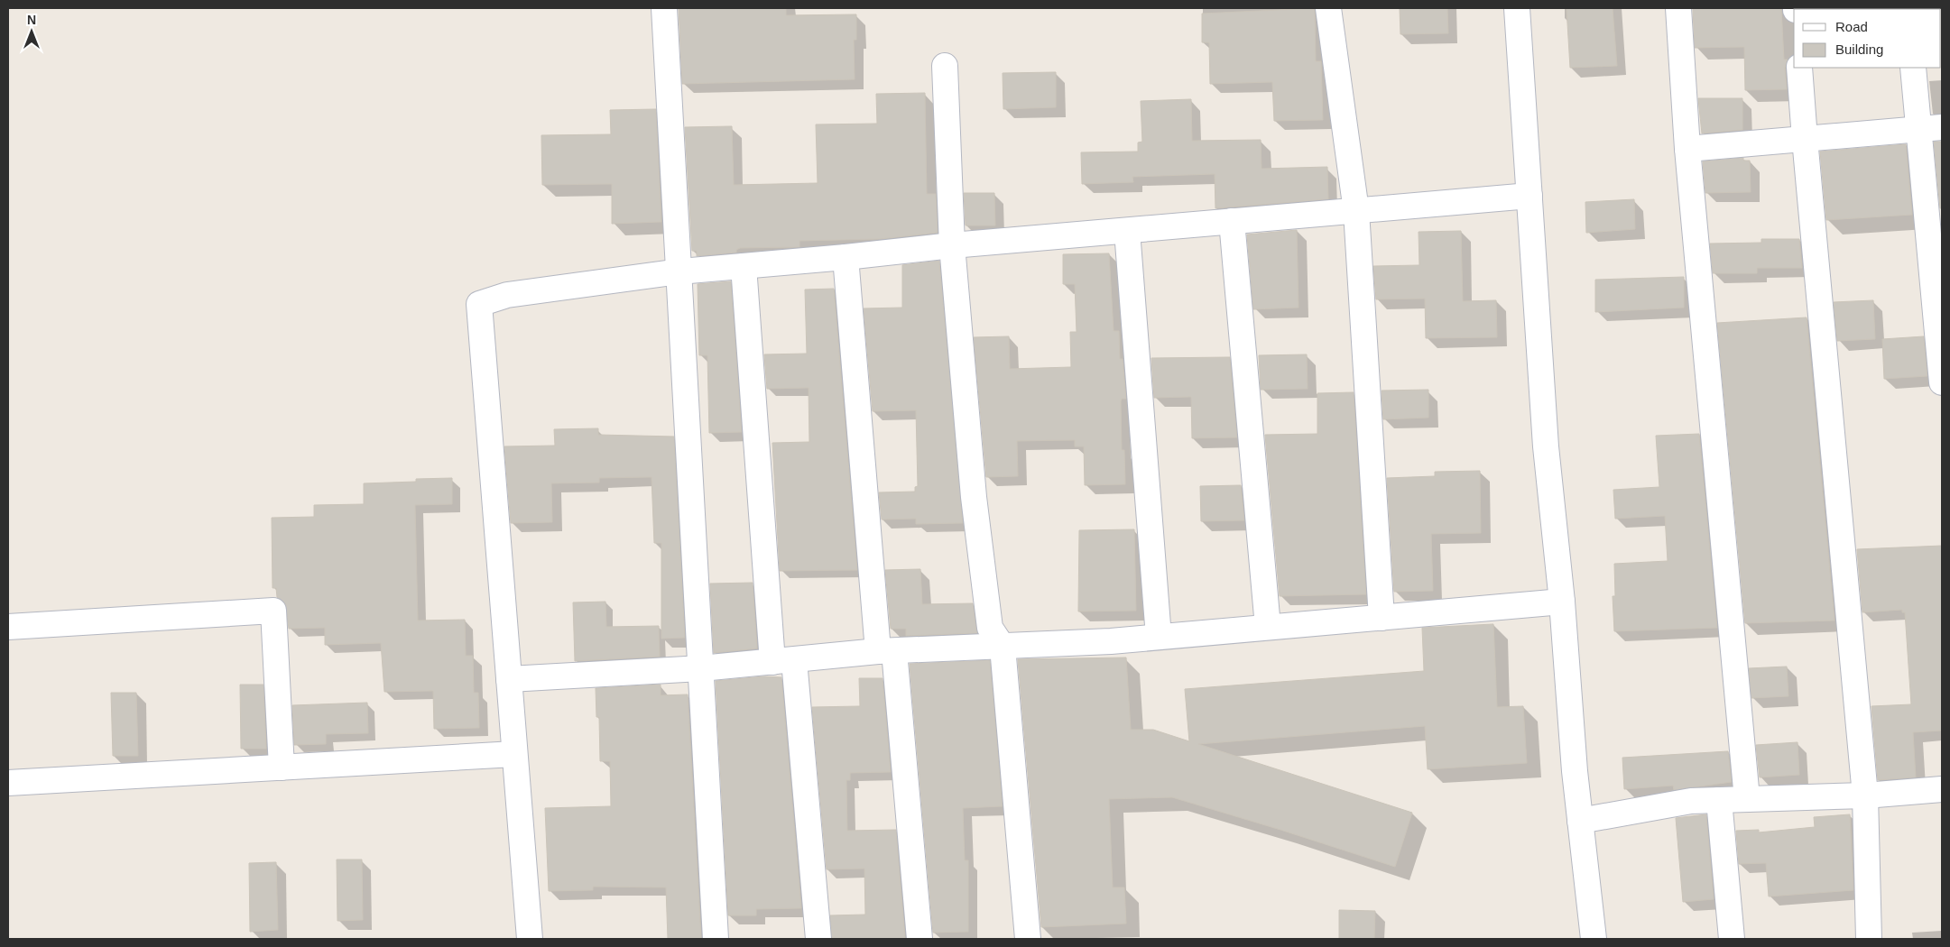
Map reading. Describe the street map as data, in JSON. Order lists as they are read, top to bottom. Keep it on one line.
{"legend":["Road","Building"],"north":"top"}
